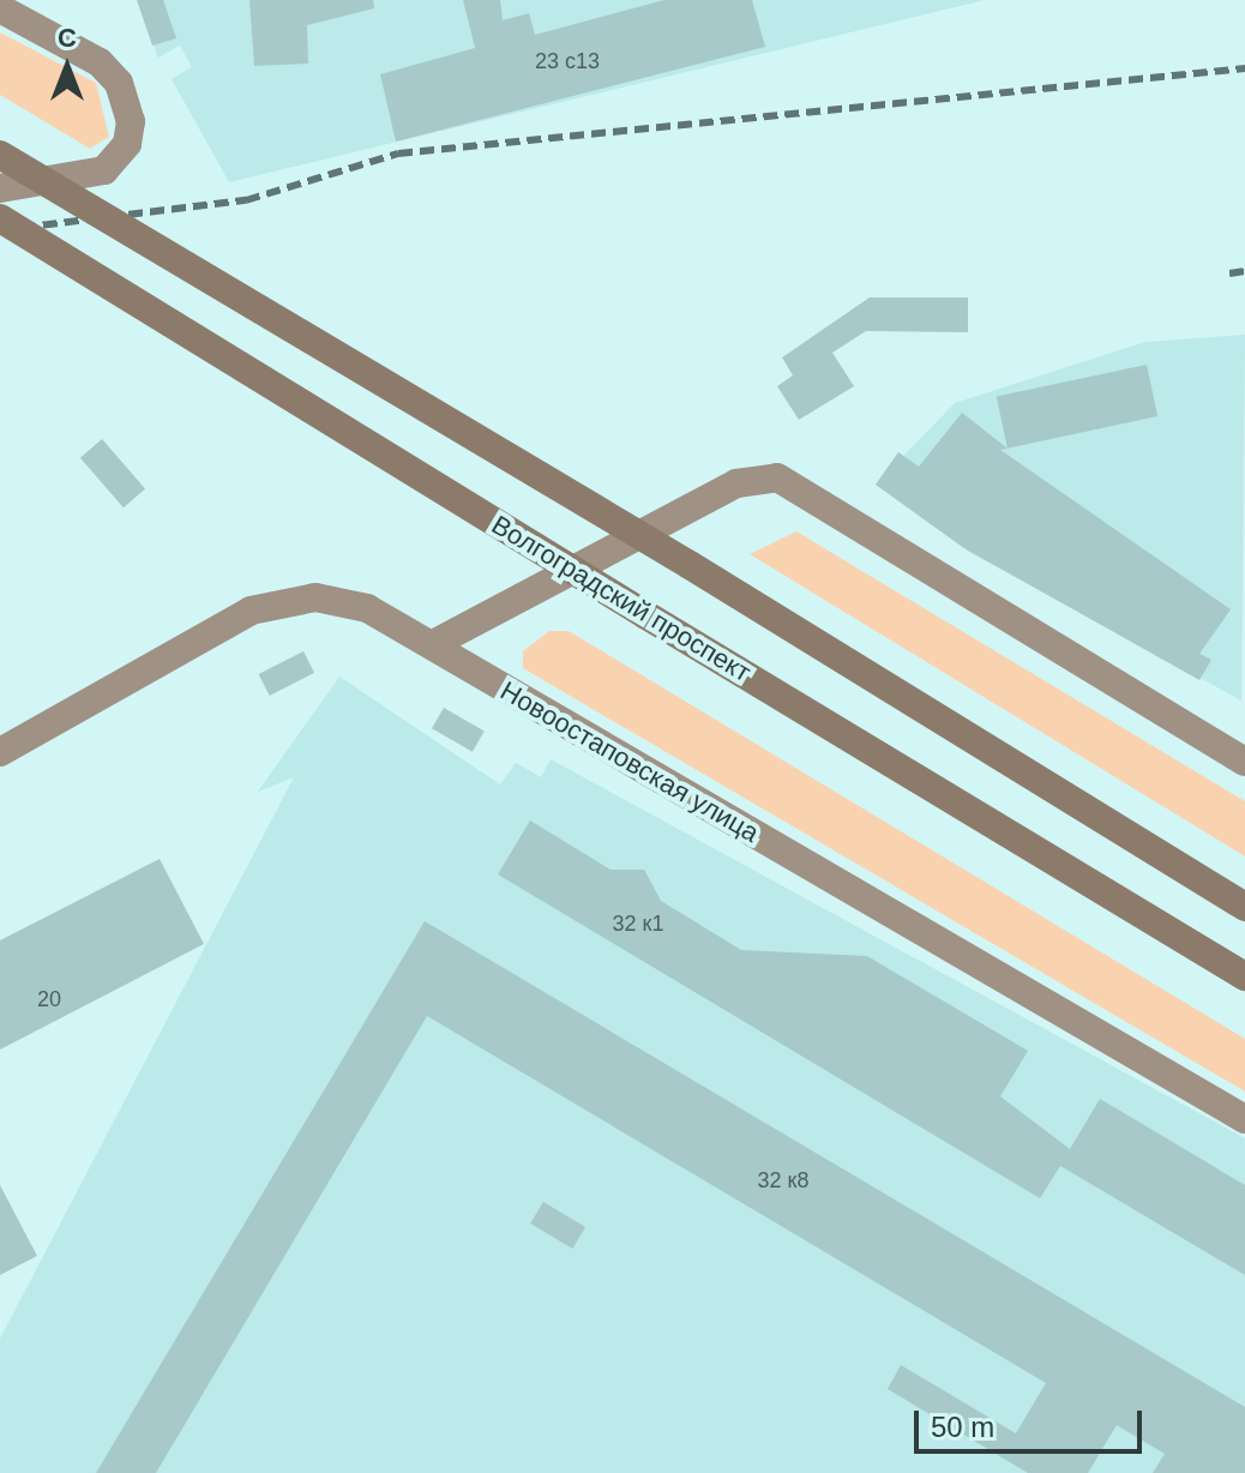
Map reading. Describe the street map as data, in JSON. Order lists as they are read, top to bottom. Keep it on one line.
{"streets":{"main road":["Волгоградский проспект","Новоостаповская улица"]},"house_numbers":["23 с13","32 к1","20","32 к8"],"scale_bar":"50 m","north":"top"}
